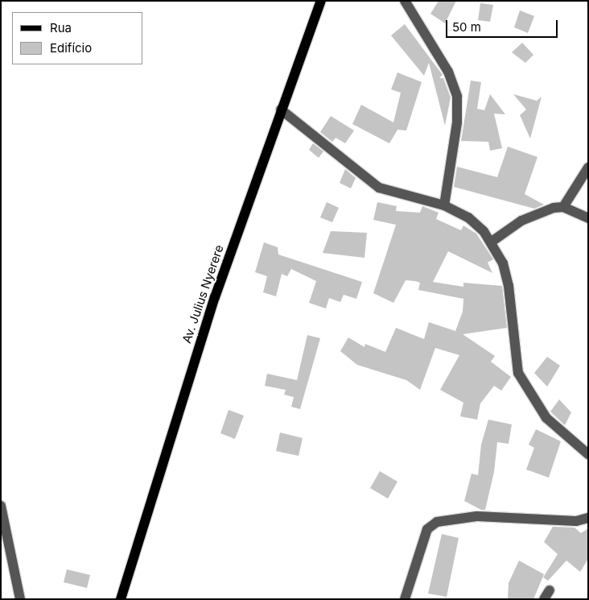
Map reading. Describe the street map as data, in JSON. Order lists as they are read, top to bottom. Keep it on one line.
{"streets":{"main road":["Av. Julius Nyerere"]},"legend":["Rua","Edifício"],"scale_bar":"50 m"}
